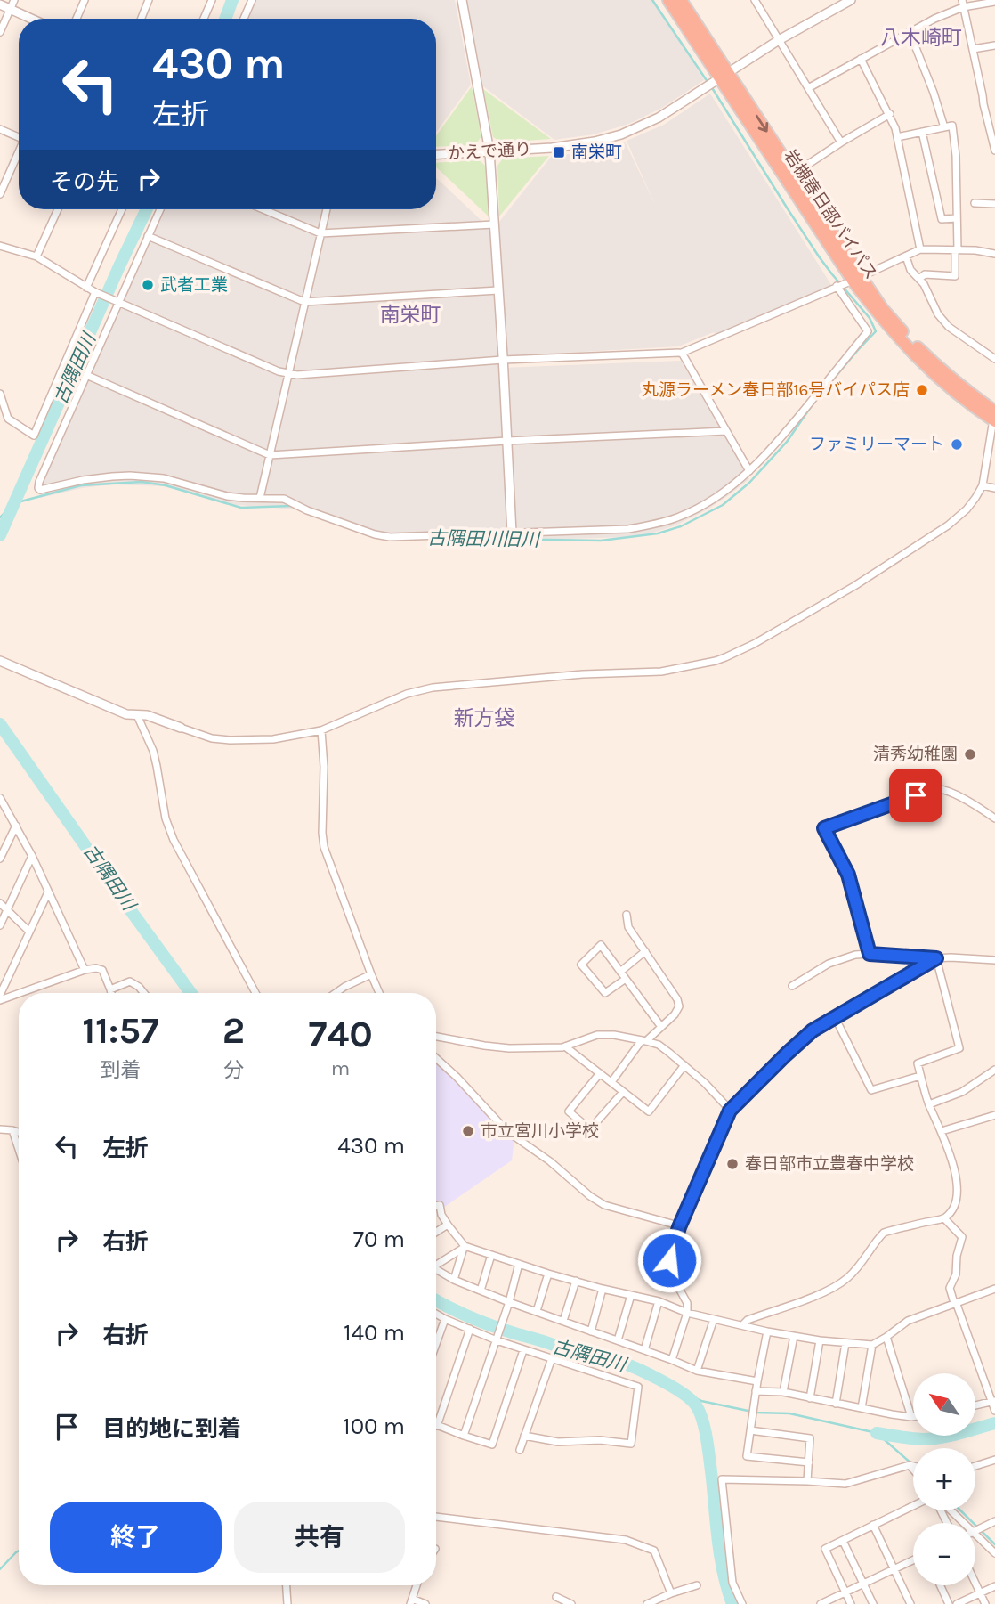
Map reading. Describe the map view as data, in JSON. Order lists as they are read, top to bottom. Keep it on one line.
{"streets":{"highway":["岩槻春日部バイパス"],"street":["かえで通り"]},"crossings":[["かえで通り","岩槻春日部バイパス"]],"districts":["八木崎町","南栄町","新方袋"],"water":["古隅田川","古隅田川旧川"],"places":{"transit":["南栄町"],"other":["武者工業","丸源ラーメン春日部16号バイパス店","ファミリーマート","清秀幼稚園","市立宮川小学校","春日部市立豊春中学校"]},"north":"top left","page":{"turn":["430 m","左折"],"then":"その先","eta":["11:57","到着","2","分","740","m"],"list":[{"name":"左折","value":"430 m"},{"name":"右折","value":"70 m"},{"name":"右折","value":"140 m"},{"name":"目的地に到着","value":"100 m"}],"map_buttons":["+","−"],"buttons":["終了","共有"]}}
